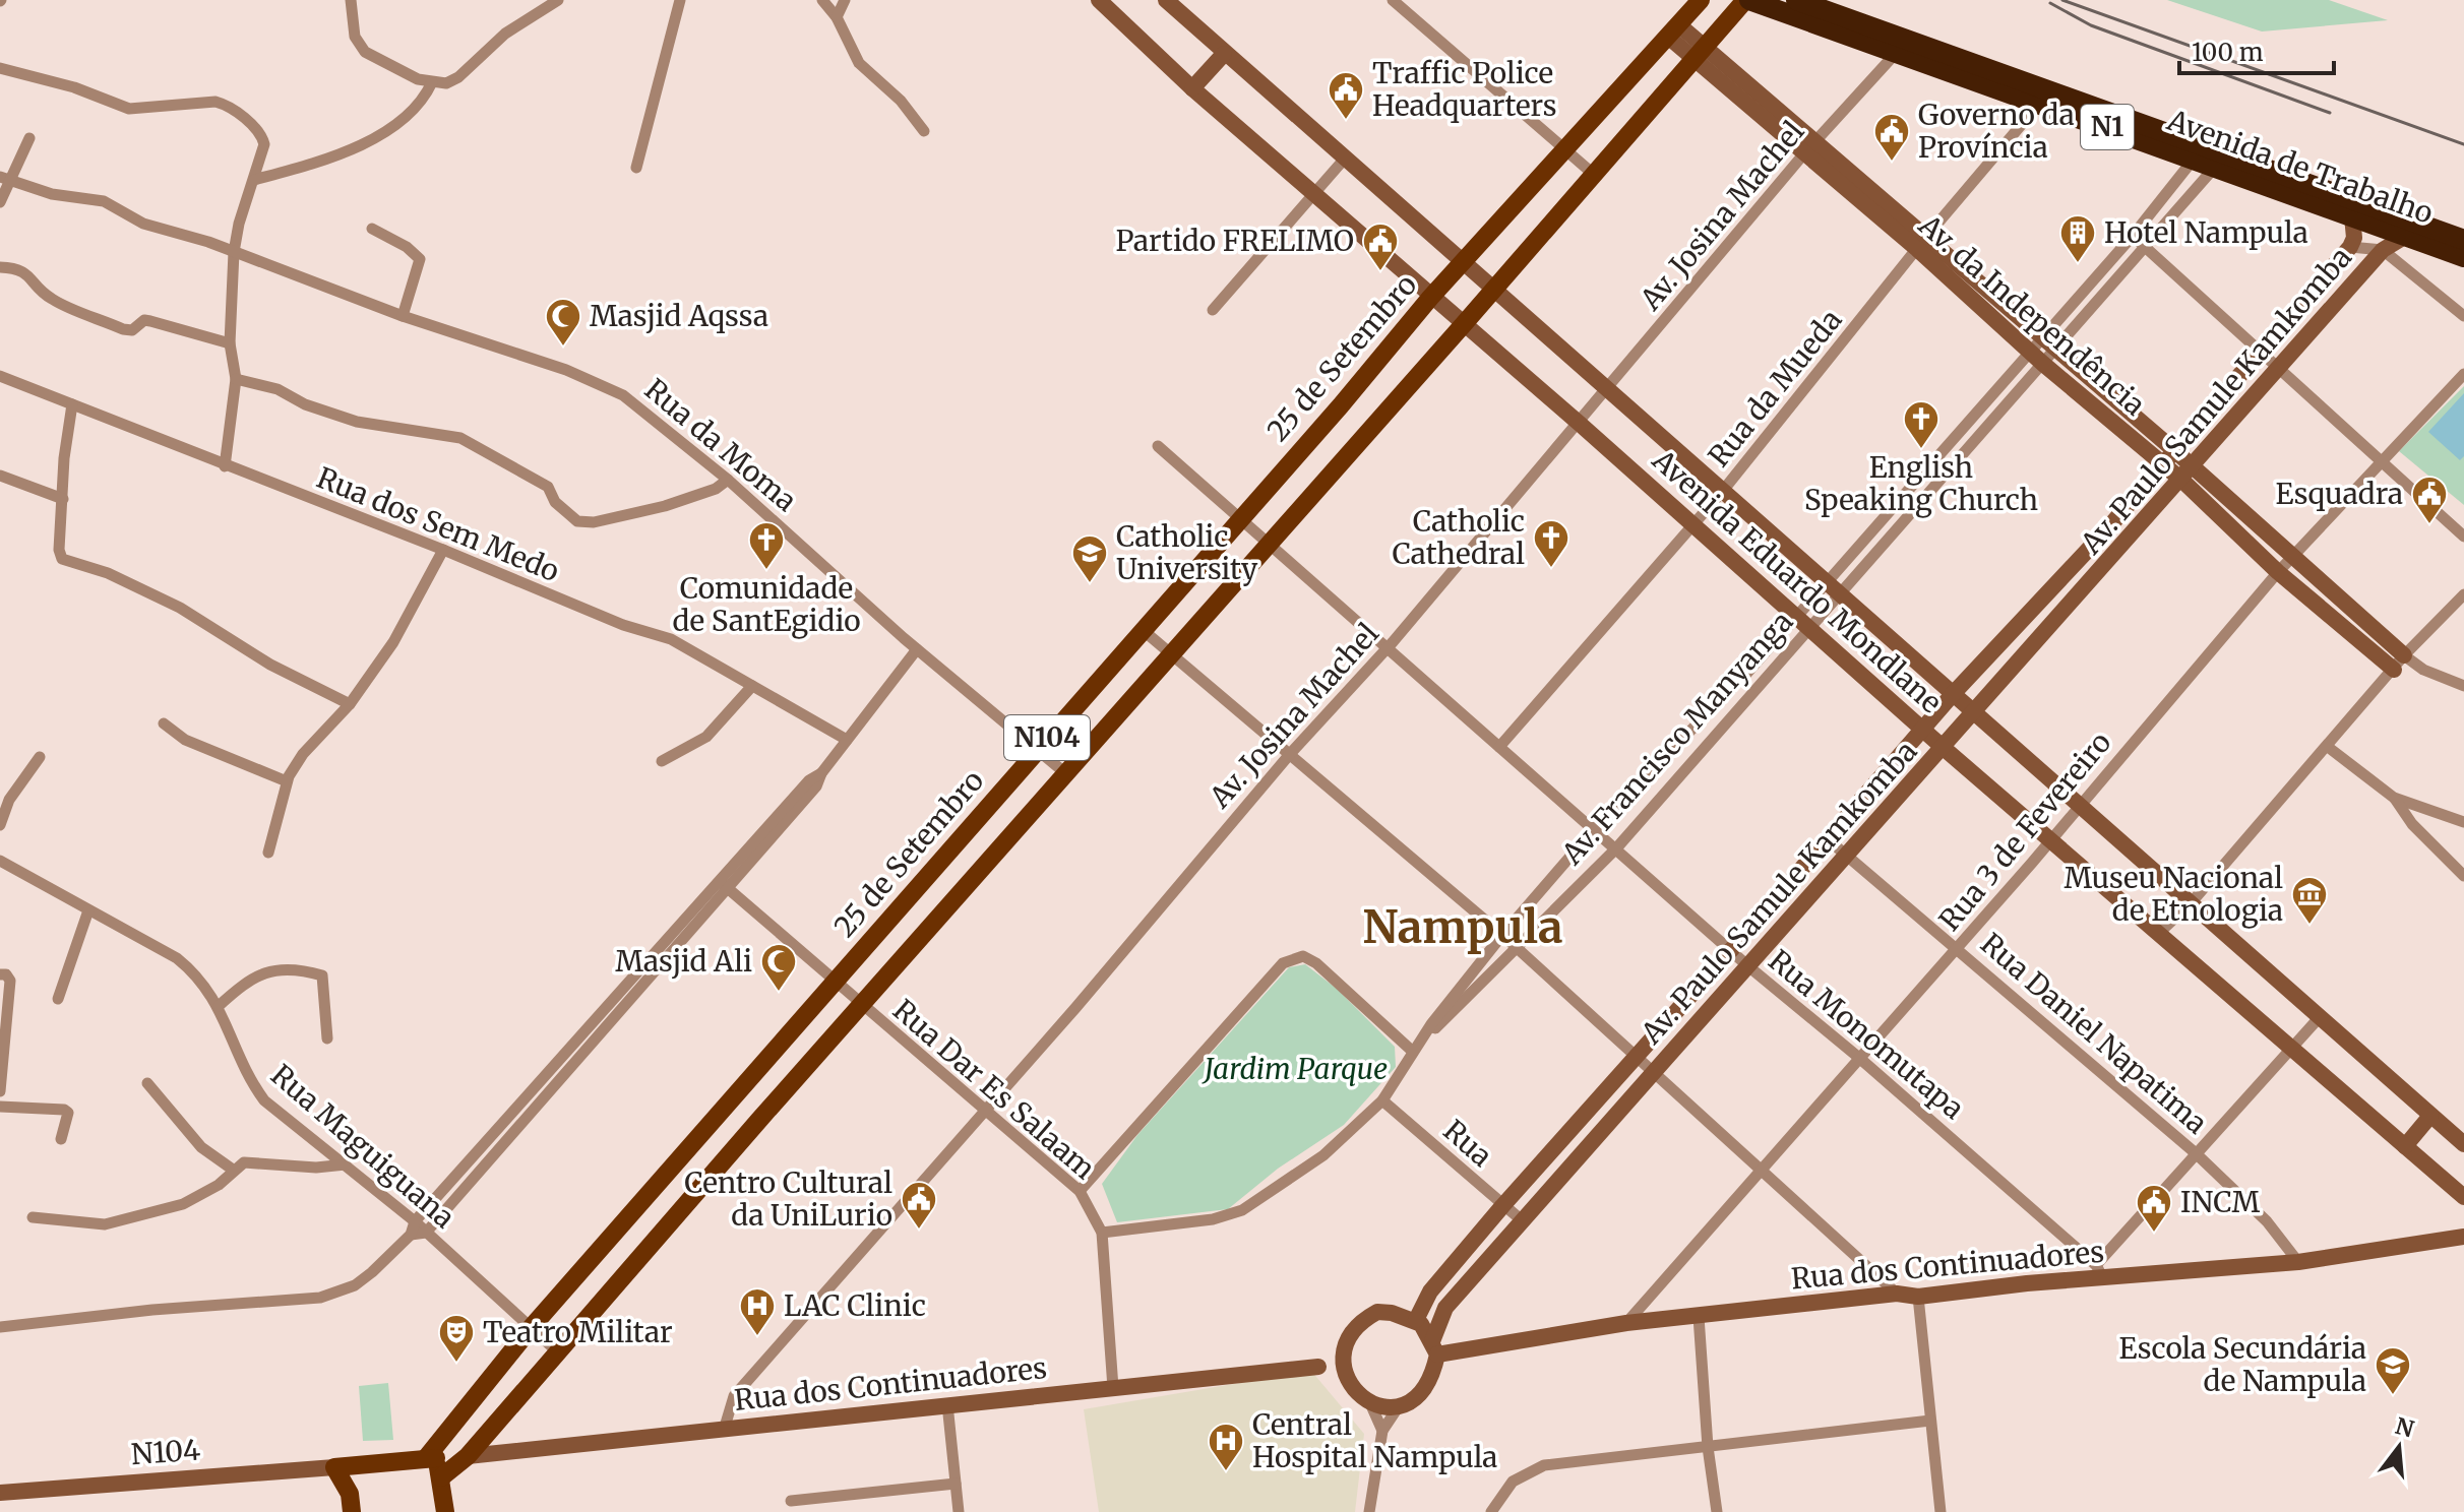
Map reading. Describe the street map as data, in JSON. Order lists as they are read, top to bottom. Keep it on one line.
{"streets":{"highway":["N1","Avenida de Trabalho"],"main road":["Av. da Independência","25 de Setembro","Av. Paulo Samule Kamkomba","Avenida Eduardo Mondlane","N104","Rua dos Continuadores"],"street":["Av. Josina Machel","Rua da Mueda","Rua da Moma","Rua dos Sem Medo","Av. Francisco Manyanga","Rua 3 de Fevereiro","Rua Daniel Napatima","Rua Monomutapa","Rua Dar Es Salaam","Rua","Rua Maguiguana"]},"crossings":[["Avenida de Trabalho","Av. Josina Machel"],["Avenida de Trabalho","Rua da Mueda"],["Avenida de Trabalho","Av. Paulo Samule Kamkomba"],["Avenida de Trabalho","N104"],["Avenida de Trabalho","Av. Francisco Manyanga"],["Av. Josina Machel","Av. da Independência"],["Av. Josina Machel","Avenida Eduardo Mondlane"],["Av. Josina Machel","Rua Monomutapa"],["Av. Josina Machel","Rua Dar Es Salaam"],["Av. Josina Machel","Rua dos Continuadores"],["Av. da Independência","25 de Setembro"],["Av. da Independência","Rua da Mueda"],["Av. da Independência","Av. Paulo Samule Kamkomba"],["Av. da Independência","N104"],["Av. da Independência","Av. Francisco Manyanga"],["Av. da Independência","Rua 3 de Fevereiro"],["25 de Setembro","Rua da Moma"],["25 de Setembro","Avenida Eduardo Mondlane"],["25 de Setembro","N104"],["25 de Setembro","Rua Monomutapa"],["25 de Setembro","Rua Dar Es Salaam"],["25 de Setembro","Rua Maguiguana"],["Rua da Mueda","Avenida Eduardo Mondlane"],["Rua da Mueda","Rua Monomutapa"],["Av. Paulo Samule Kamkomba","Avenida Eduardo Mondlane"],["Av. Paulo Samule Kamkomba","Rua Daniel Napatima"],["Av. Paulo Samule Kamkomba","Rua Monomutapa"],["Av. Paulo Samule Kamkomba","Rua"],["Av. Paulo Samule Kamkomba","Rua dos Continuadores"],["Rua da Moma","N104"],["Avenida Eduardo Mondlane","N104"],["Avenida Eduardo Mondlane","Av. Francisco Manyanga"],["Avenida Eduardo Mondlane","Rua 3 de Fevereiro"],["N104","Rua Monomutapa"],["N104","Rua Dar Es Salaam"],["N104","Rua Maguiguana"],["N104","Rua dos Continuadores"],["Av. Francisco Manyanga","Rua Monomutapa"],["Av. Francisco Manyanga","Rua Dar Es Salaam"],["Av. Francisco Manyanga","Rua"],["Rua 3 de Fevereiro","Rua Daniel Napatima"],["Rua 3 de Fevereiro","Rua Monomutapa"],["Rua 3 de Fevereiro","Rua dos Continuadores"],["Rua Daniel Napatima","Rua dos Continuadores"],["Rua Monomutapa","Rua dos Continuadores"],["Rua Dar Es Salaam","Rua dos Continuadores"]],"districts":["Nampula"],"parks":["Jardim Parque"],"places":{"public building":["Traffic Police Headquarters","Governo da Província","Partido FRELIMO","Esquadra","Centro Cultural da UniLurio","INCM"],"building":["Hotel Nampula"],"mosque":["Masjid Aqssa","Masjid Ali"],"church":["English Speaking Church","Catholic Cathedral","Comunidade de SantEgidio"],"school or university":["Catholic University","Escola Secundária de Nampula"],"museum":["Museu Nacional de Etnologia"],"hospital":["LAC Clinic","Central Hospital Nampula"],"theatre":["Teatro Militar"]},"scale_bar":"100 m","north":"top"}
